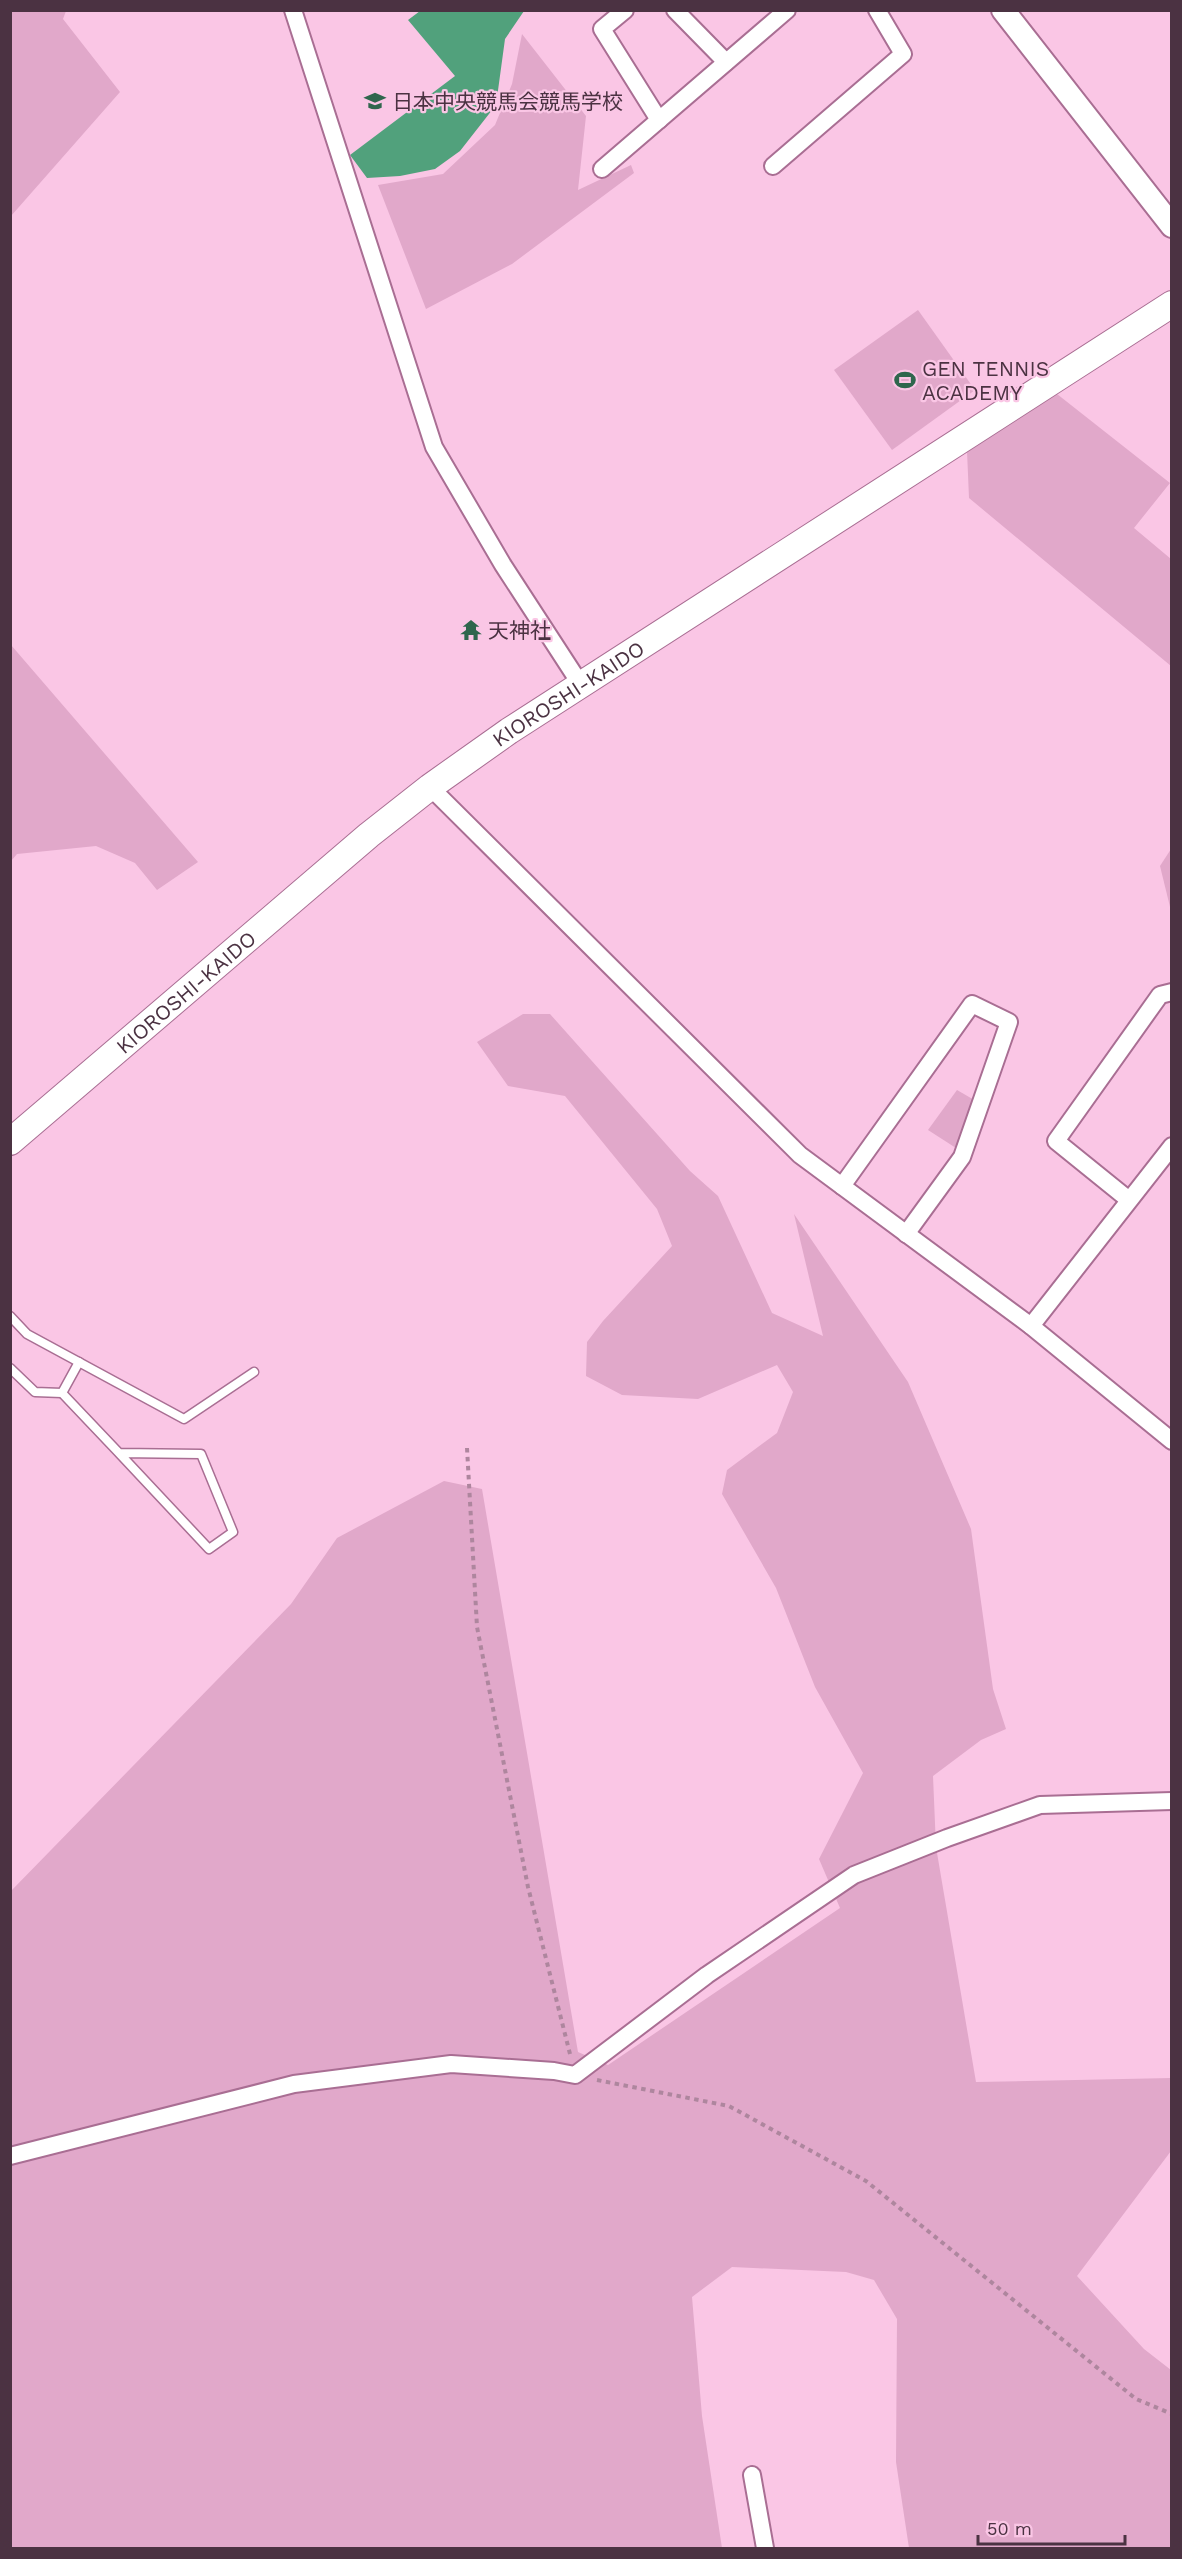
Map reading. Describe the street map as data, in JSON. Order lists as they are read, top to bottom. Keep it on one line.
{"streets":{"main road":["KIOROSHI-KAIDO"]},"places":{"school or university":["日本中央競馬会競馬学校"],"sports":["GEN TENNIS ACADEMY"],"temple":["天神社"]},"scale_bar":"50 m"}
